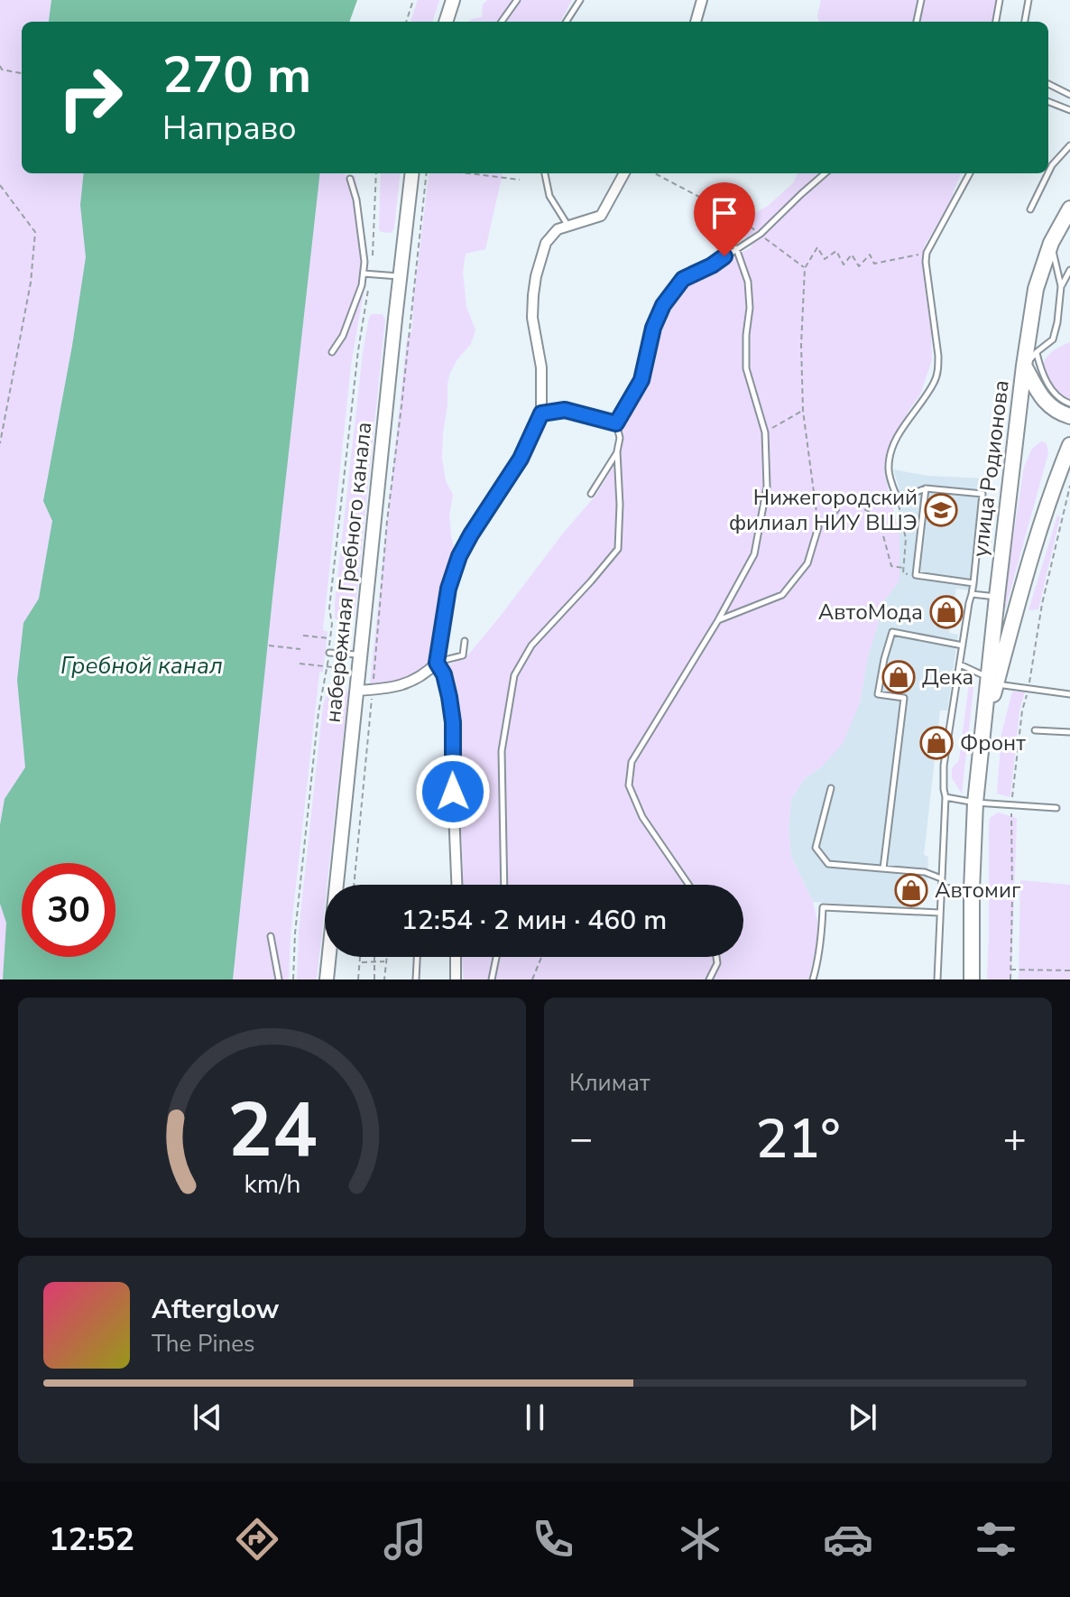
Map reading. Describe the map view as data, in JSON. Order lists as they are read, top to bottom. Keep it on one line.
{"streets":{"main road":["улица Родионова"],"street":["набережная Гребного канала"]},"water":["Гребной канал"],"places":{"school or university":["Нижегородский филиал НИУ ВШЭ"],"shop":["АвтоМода","Дека","Фронт","Автомиг"]},"page":{"turn":["270 m","Направо"],"limit":"30","trip":"12:54 · 2 мин · 460 m","tile":"Климат","heat":["−","21°","+"],"song":["Afterglow","The Pines"],"tabs":"12:52","gauge":["24","km/h"]}}
